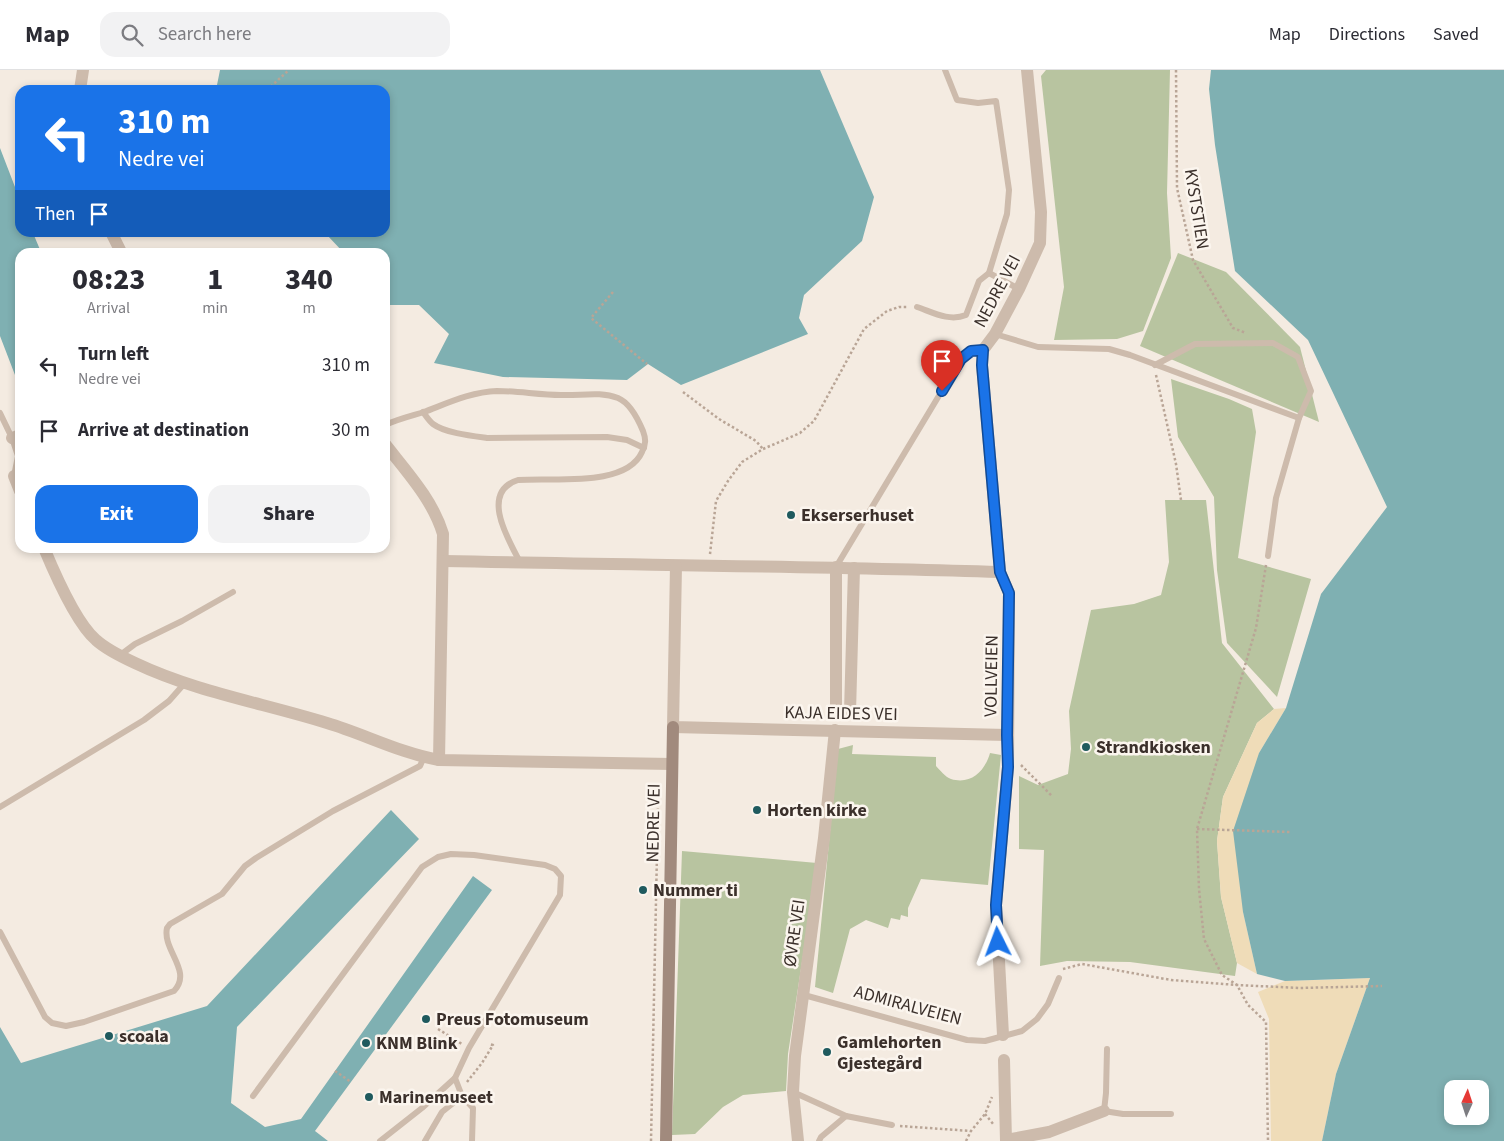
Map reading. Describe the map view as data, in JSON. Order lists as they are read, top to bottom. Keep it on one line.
{"streets":{"main road":["NEDRE VEI"],"street":["VOLLVEIEN","KAJA EIDES VEI","ØVRE VEI"],"lane":["ADMIRALVEIEN"],"path":["KYSTSTIEN"]},"crossings":[["NEDRE VEI","VOLLVEIEN"],["NEDRE VEI","KAJA EIDES VEI"],["VOLLVEIEN","KAJA EIDES VEI"],["VOLLVEIEN","ADMIRALVEIEN"],["KAJA EIDES VEI","ØVRE VEI"],["ØVRE VEI","ADMIRALVEIEN"]],"places":["Ekserserhuset","Strandkiosken","Horten kirke","Nummer ti","Preus Fotomuseum","scoala","KNM Blink","Gamlehorten Gjestegård","Marinemuseet"],"north":"top","page":{"header":"Map","search":"Search here","nav":["Map","Directions","Saved"],"turn":["310 m","Nedre vei"],"then":"Then","eta":["08:23","Arrival","1","min","340","m"],"list":[{"name":"Turn left","note":"Nedre vei","value":"310 m"},{"name":"Arrive at destination","value":"30 m"}],"buttons":["Exit","Share"]}}
